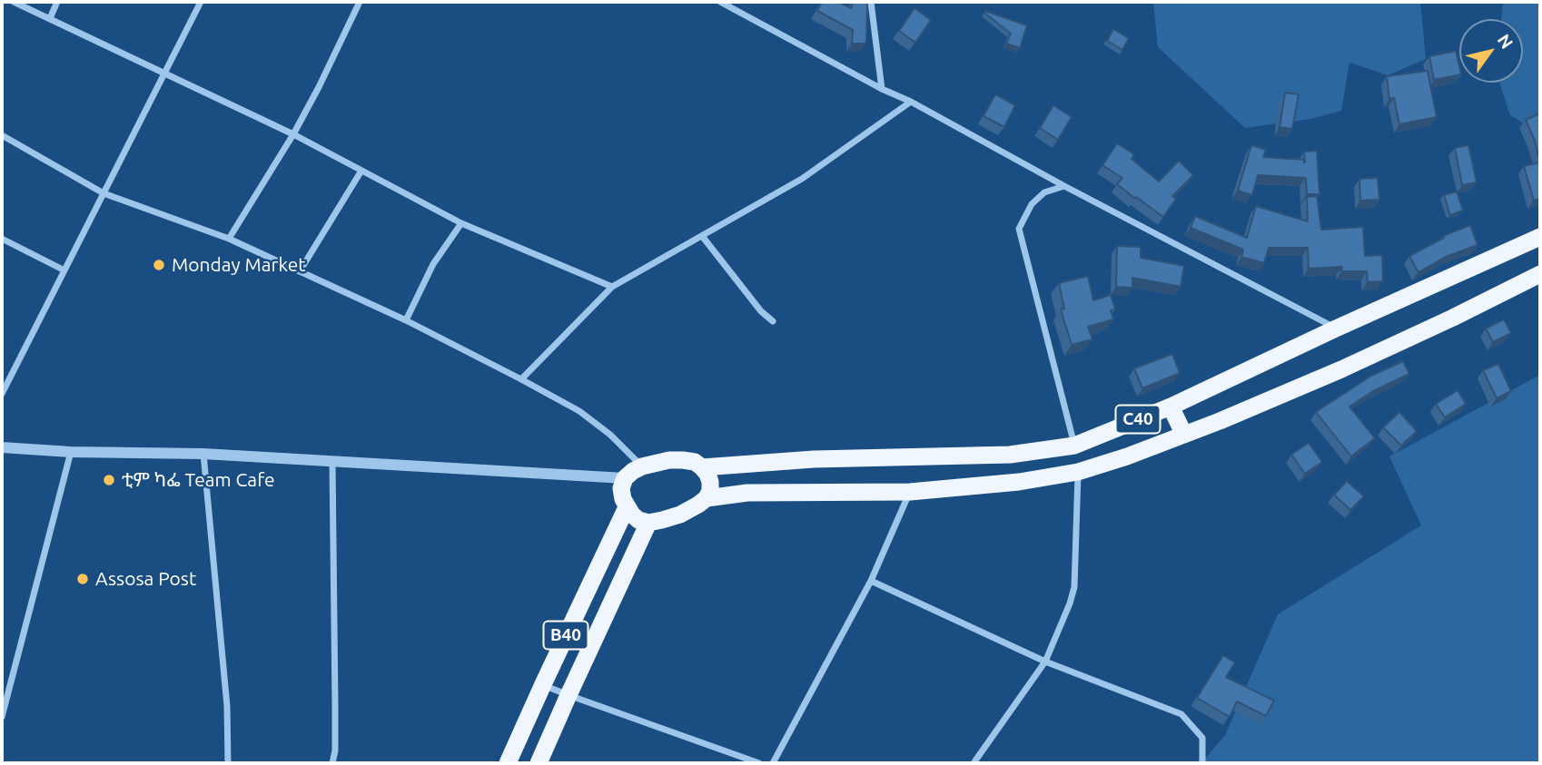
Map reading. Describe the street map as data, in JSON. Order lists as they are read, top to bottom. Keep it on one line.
{"streets":{"highway":["C40","B40"]},"crossings":[["C40","B40"]],"places":["Monday Market","ቲም ካፌ Team Cafe","Assosa Post"],"north":"top right"}
